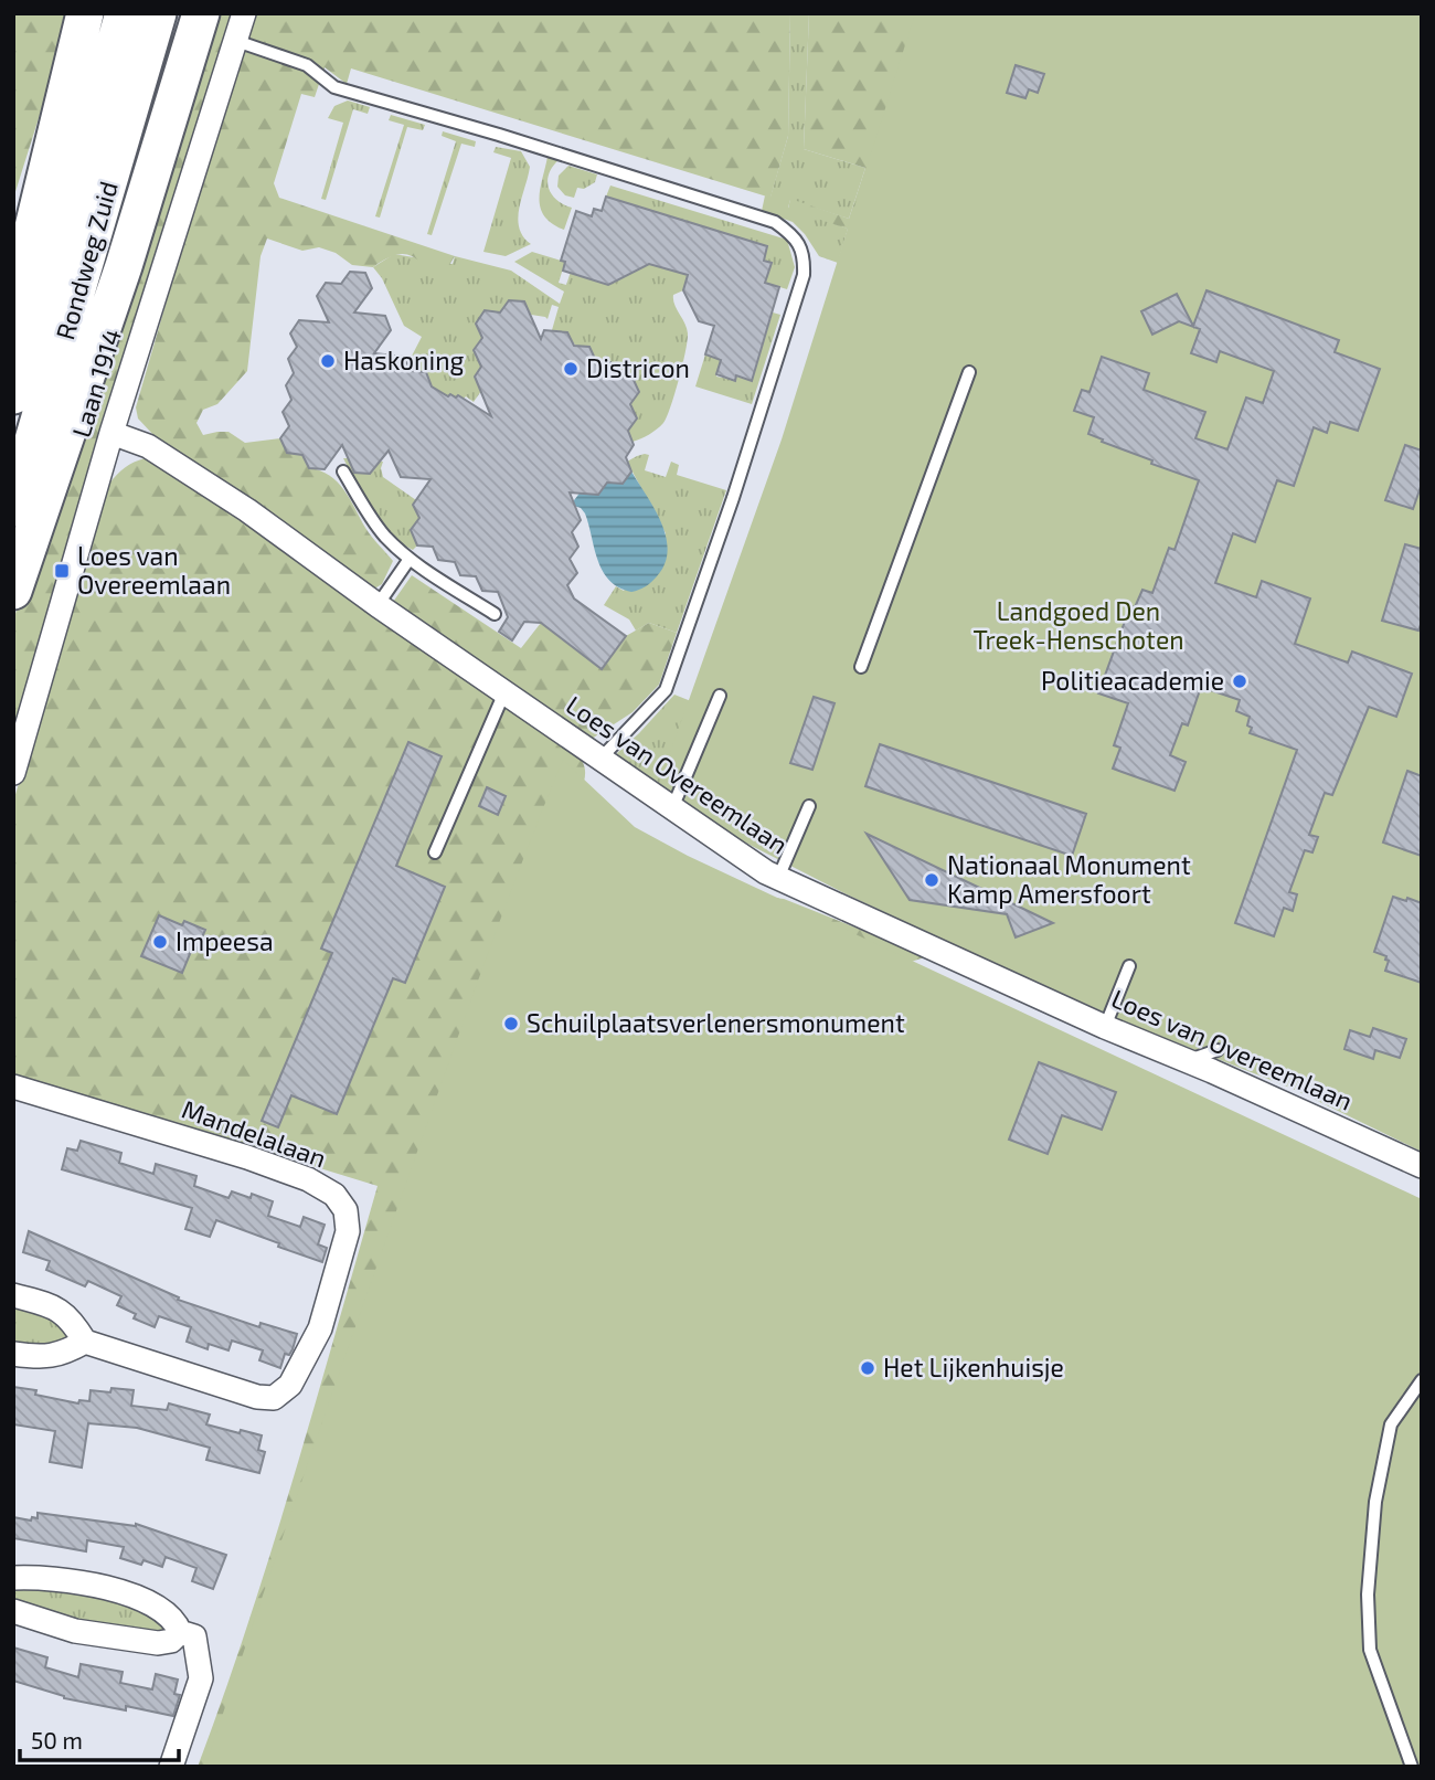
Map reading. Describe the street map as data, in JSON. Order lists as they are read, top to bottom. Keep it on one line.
{"streets":{"main road":["Rondweg Zuid"],"street":["Laan 1914","Loes van Overeemlaan","Mandelalaan"]},"crossings":[["Laan 1914","Loes van Overeemlaan"]],"parks":["Landgoed Den Treek-Henschoten"],"places":{"other":["Haskoning","Districon","Politieacademie","Nationaal Monument Kamp Amersfoort","Impeesa","Schuilplaatsverlenersmonument","Het Lijkenhuisje"],"transit":["Loes van Overeemlaan"]},"scale_bar":"50 m"}
